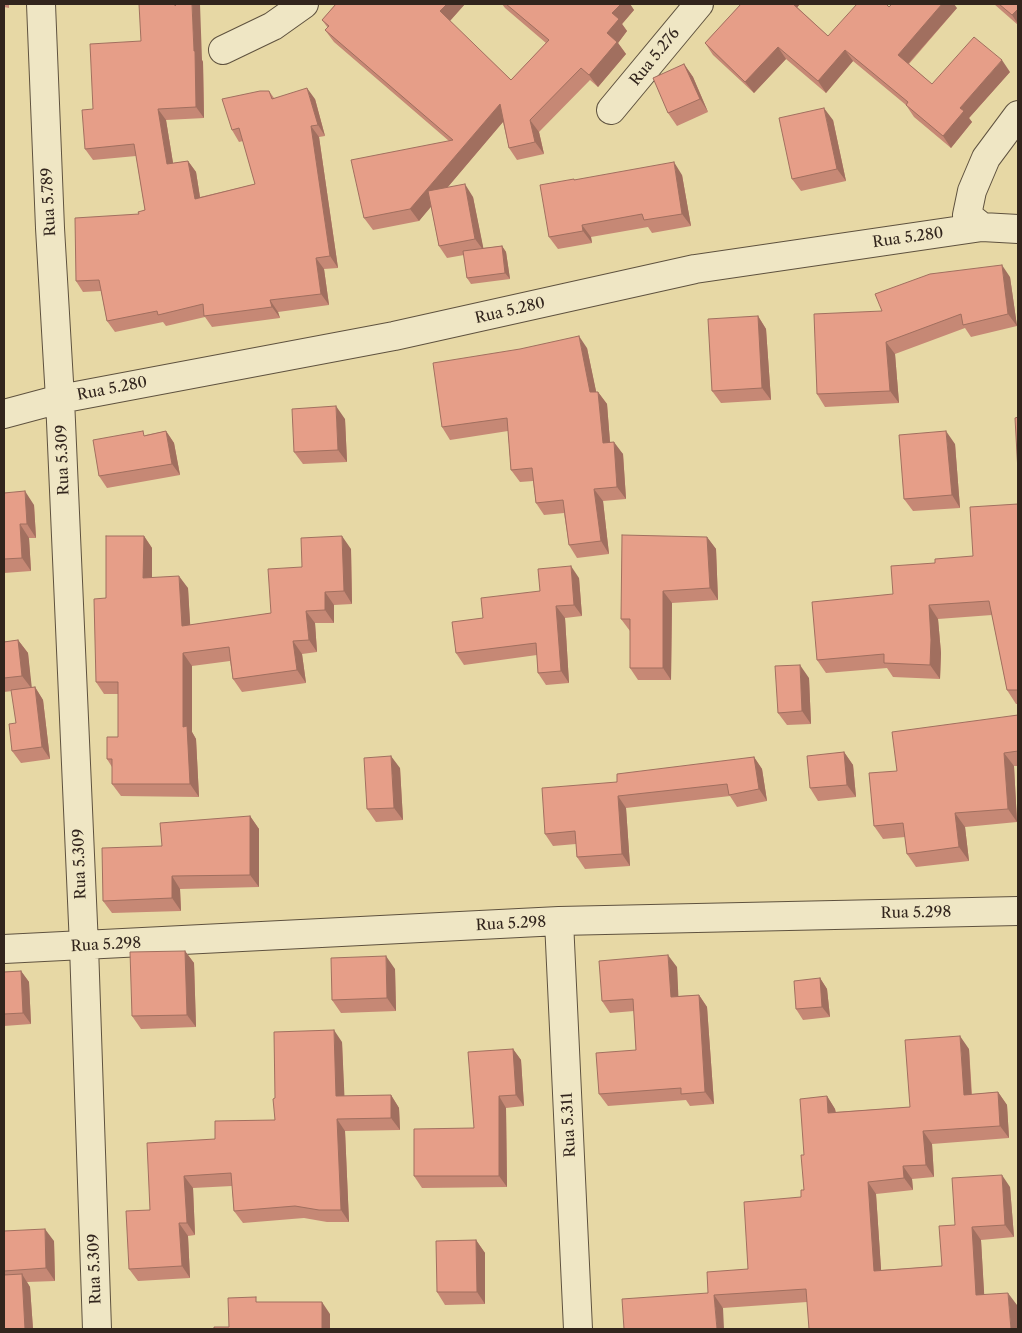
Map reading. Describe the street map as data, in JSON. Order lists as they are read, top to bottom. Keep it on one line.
{"streets":{"street":["Rua 5.276","Rua 5.789","Rua 5.280","Rua 5.309","Rua 5.298","Rua 5.311"]},"crossings":[["Rua 5.789","Rua 5.280"],["Rua 5.789","Rua 5.309"],["Rua 5.280","Rua 5.309"],["Rua 5.309","Rua 5.298"],["Rua 5.298","Rua 5.311"]]}
